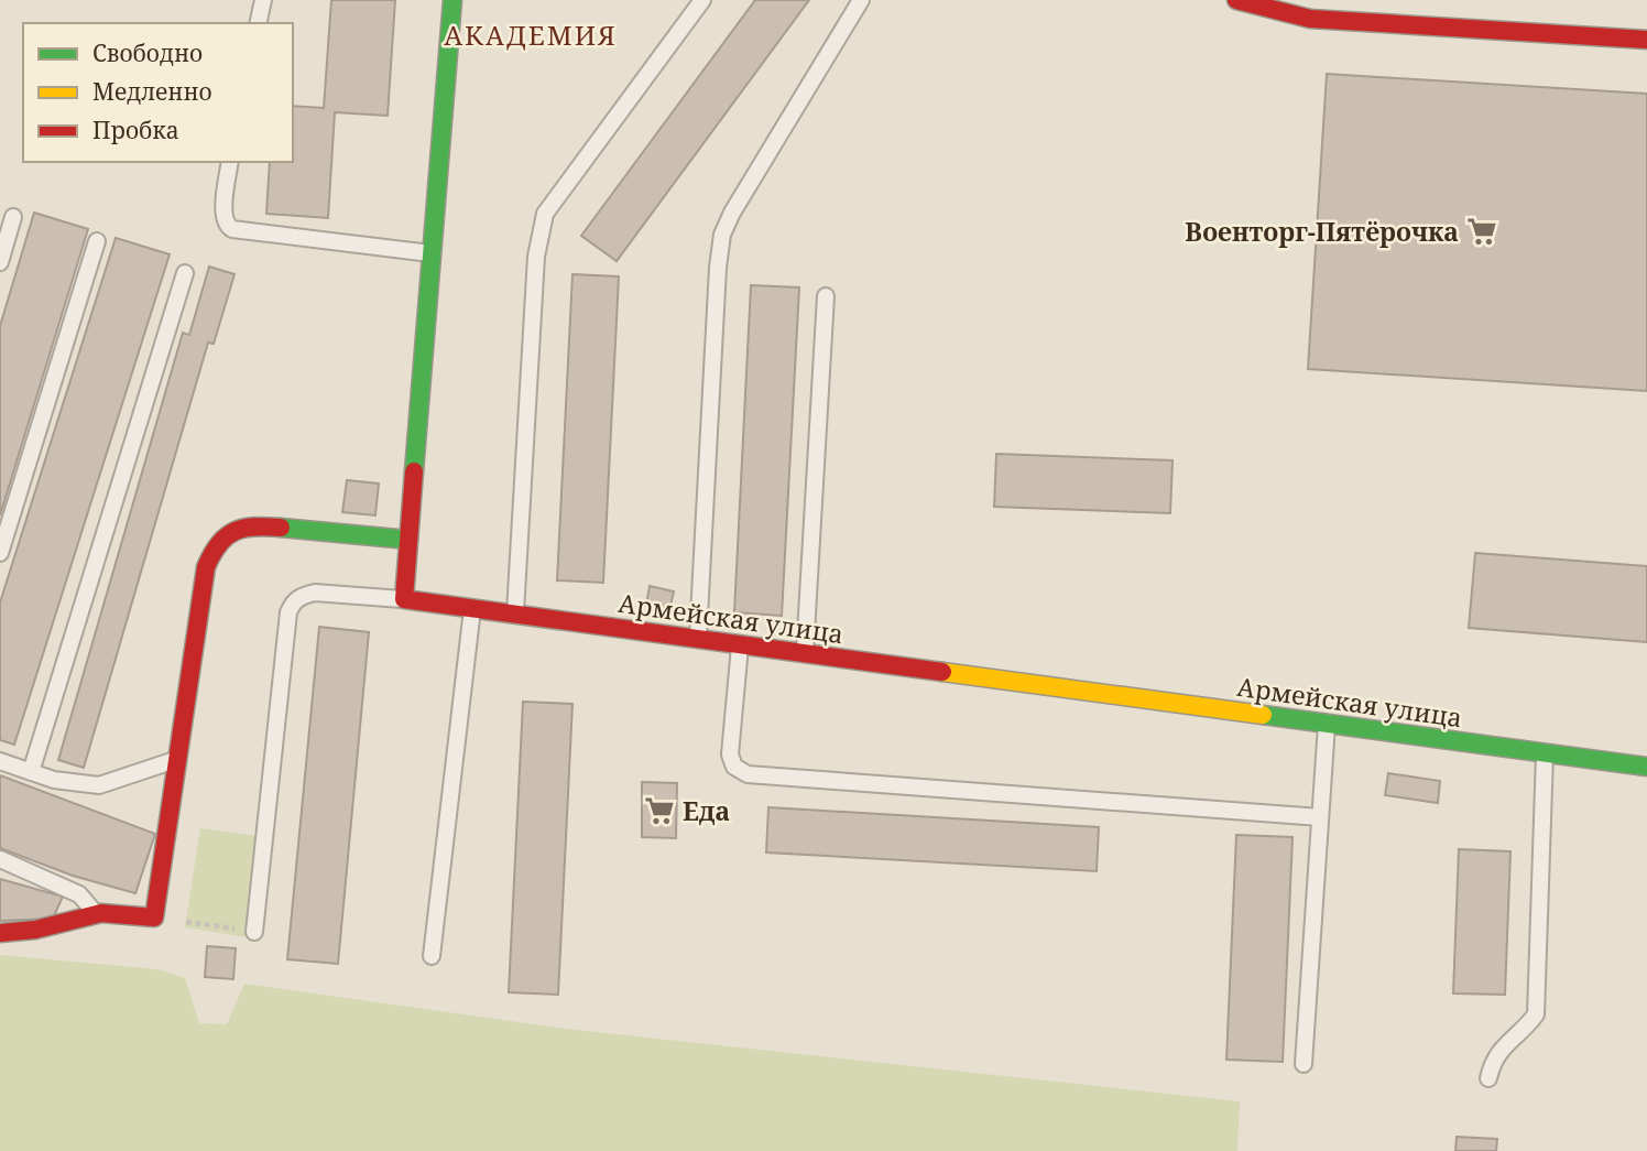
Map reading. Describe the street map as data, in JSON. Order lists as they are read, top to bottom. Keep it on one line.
{"streets":{"street":["Армейская улица"]},"districts":["АКАДЕМИЯ"],"places":{"supermarket":["Военторг-Пятёрочка","Еда"]},"legend":["Свободно","Медленно","Пробка"]}
